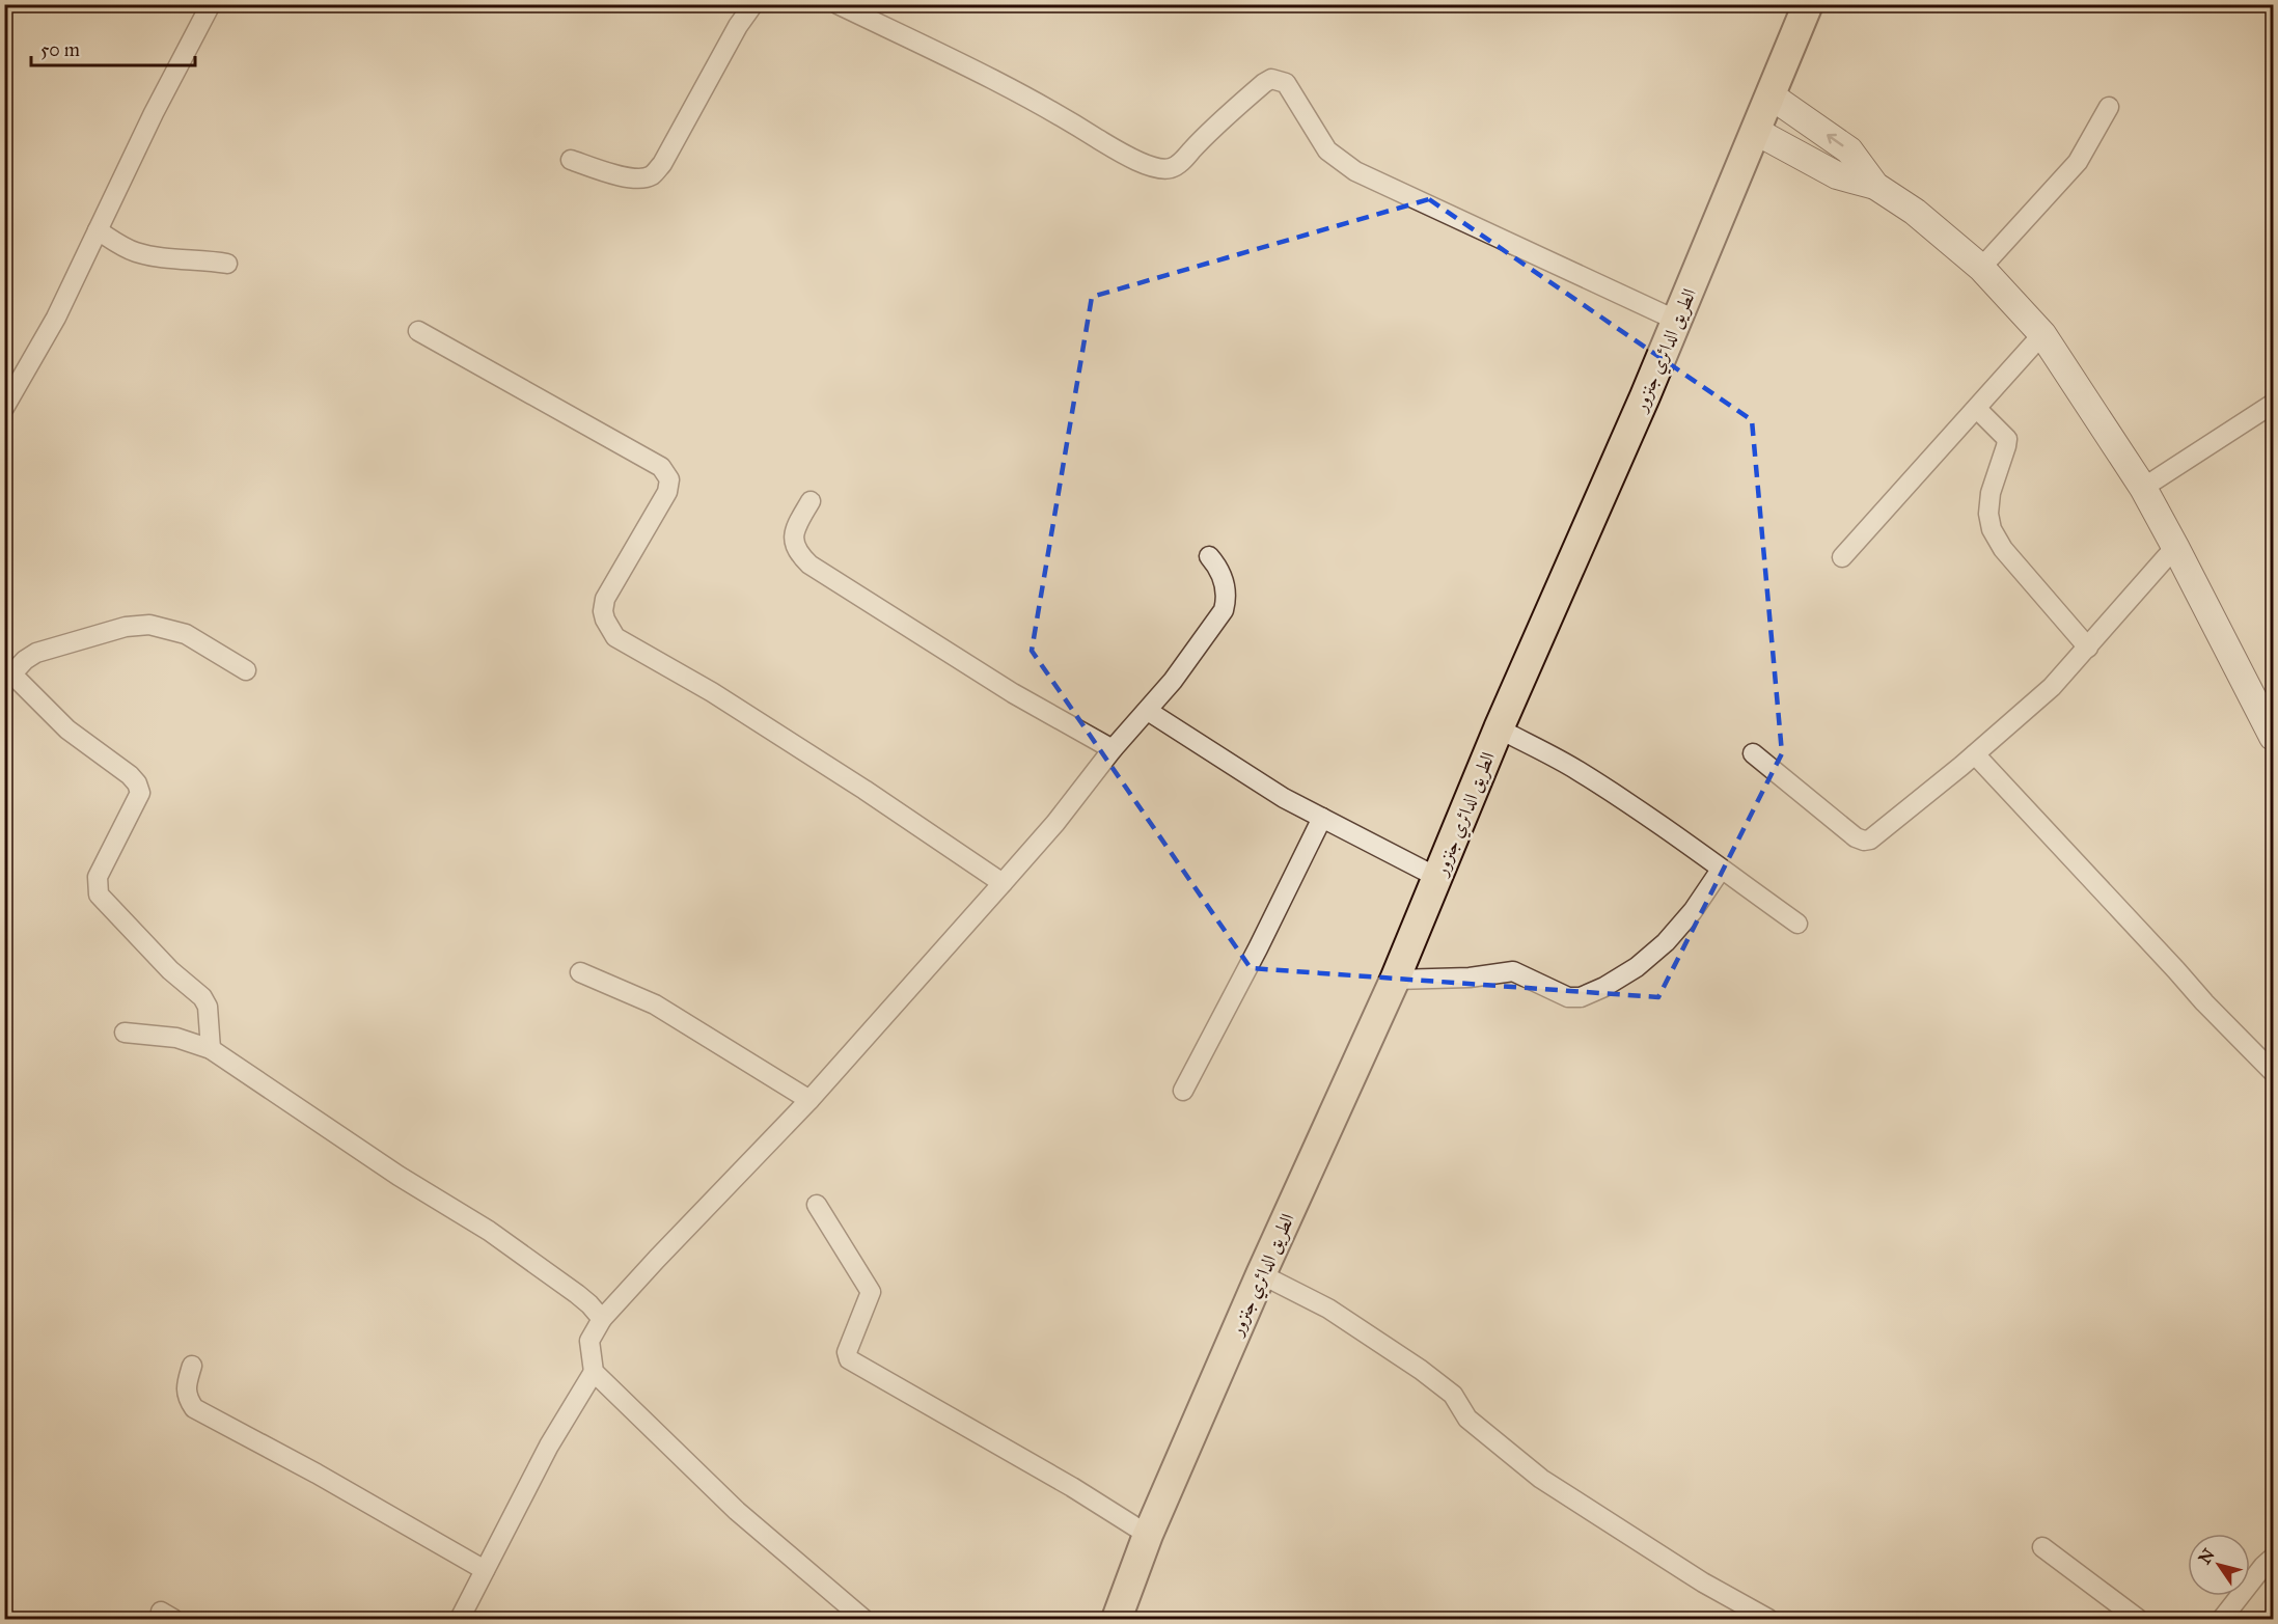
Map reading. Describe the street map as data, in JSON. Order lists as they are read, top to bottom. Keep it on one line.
{"streets":{"main road":["الطريق الدائري جنزور"]},"scale_bar":"50 m","north":"top left"}
